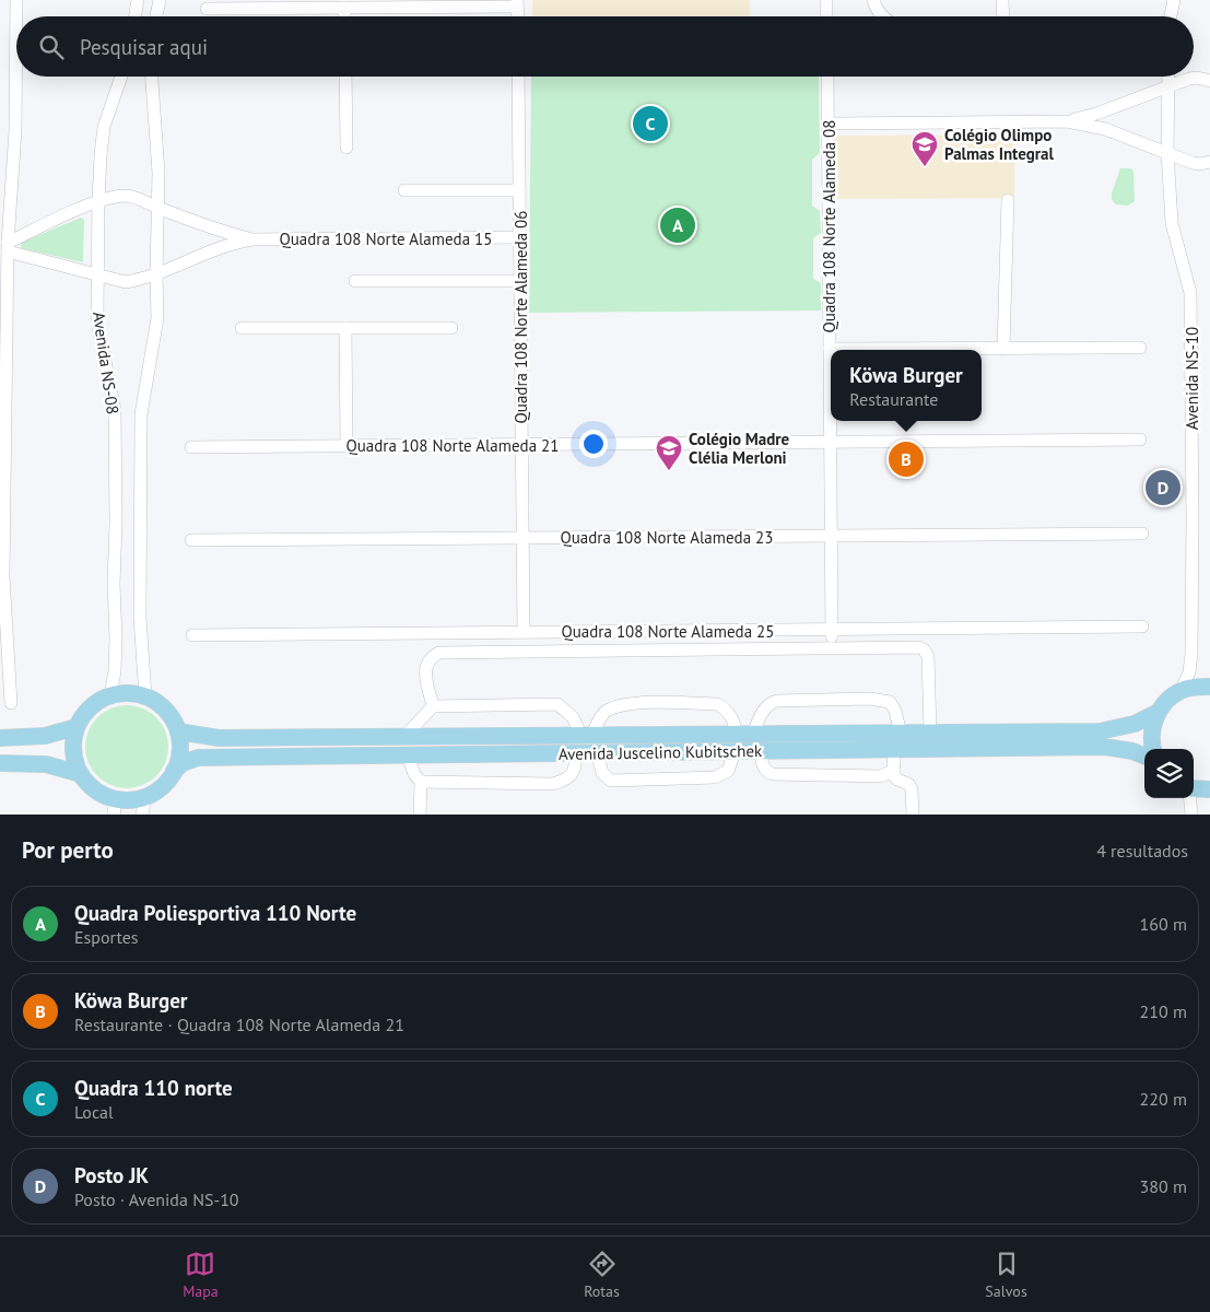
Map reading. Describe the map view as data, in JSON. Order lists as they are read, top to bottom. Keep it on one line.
{"streets":{"main road":["Avenida Juscelino Kubitschek"],"street":["Quadra 108 Norte Alameda 08","Quadra 108 Norte Alameda 15","Quadra 108 Norte Alameda 06","Avenida NS-08","Avenida NS-10","Quadra 108 Norte Alameda 21","Quadra 108 Norte Alameda 23","Quadra 108 Norte Alameda 25"]},"crossings":[["Quadra 108 Norte Alameda 08","Quadra 108 Norte Alameda 21"],["Quadra 108 Norte Alameda 08","Quadra 108 Norte Alameda 23"],["Quadra 108 Norte Alameda 08","Quadra 108 Norte Alameda 25"],["Quadra 108 Norte Alameda 15","Quadra 108 Norte Alameda 06"],["Quadra 108 Norte Alameda 06","Quadra 108 Norte Alameda 21"],["Quadra 108 Norte Alameda 06","Quadra 108 Norte Alameda 23"],["Quadra 108 Norte Alameda 06","Quadra 108 Norte Alameda 25"],["Avenida NS-08","Avenida Juscelino Kubitschek"]],"places":{"school or university":["Colégio Olimpo Palmas Integral","Colégio Madre Clélia Merloni"]},"page":{"search":"Pesquisar aqui","pins":["C","A","B","D"],"popup":["Köwa Burger","Restaurante"],"heading":["Por perto","4 resultados"],"list":[{"mark":"A","name":"Quadra Poliesportiva 110 Norte","note":"Esportes","value":"160 m"},{"mark":"B","name":"Köwa Burger","note":"Restaurante · Quadra 108 Norte Alameda 21","value":"210 m"},{"mark":"C","name":"Quadra 110 norte","note":"Local","value":"220 m"},{"mark":"D","name":"Posto JK","note":"Posto · Avenida NS-10","value":"380 m"}],"nav":["Mapa","Rotas","Salvos"]}}
